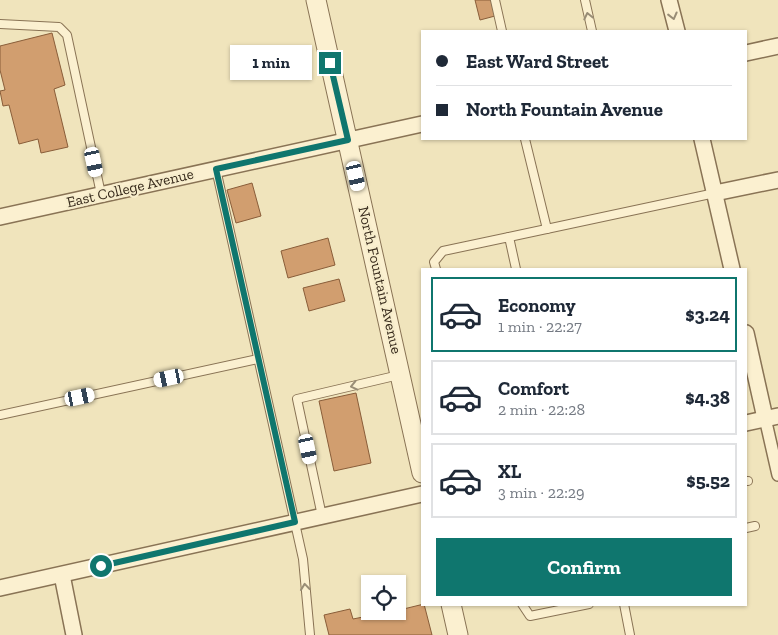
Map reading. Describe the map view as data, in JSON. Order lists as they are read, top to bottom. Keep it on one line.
{"streets":{"street":["East College Avenue","North Fountain Avenue"]},"crossings":[["East College Avenue","North Fountain Avenue"]],"page":{"banner":["East Ward Street","North Fountain Avenue"],"bubble":"1 min","list":[{"name":"Economy","note":"1 min · 22:27","value":"$3.24"},{"name":"Comfort","note":"2 min · 22:28","value":"$4.38"},{"name":"XL","note":"3 min · 22:29","value":"$5.52"}],"buttons":"Confirm"}}
